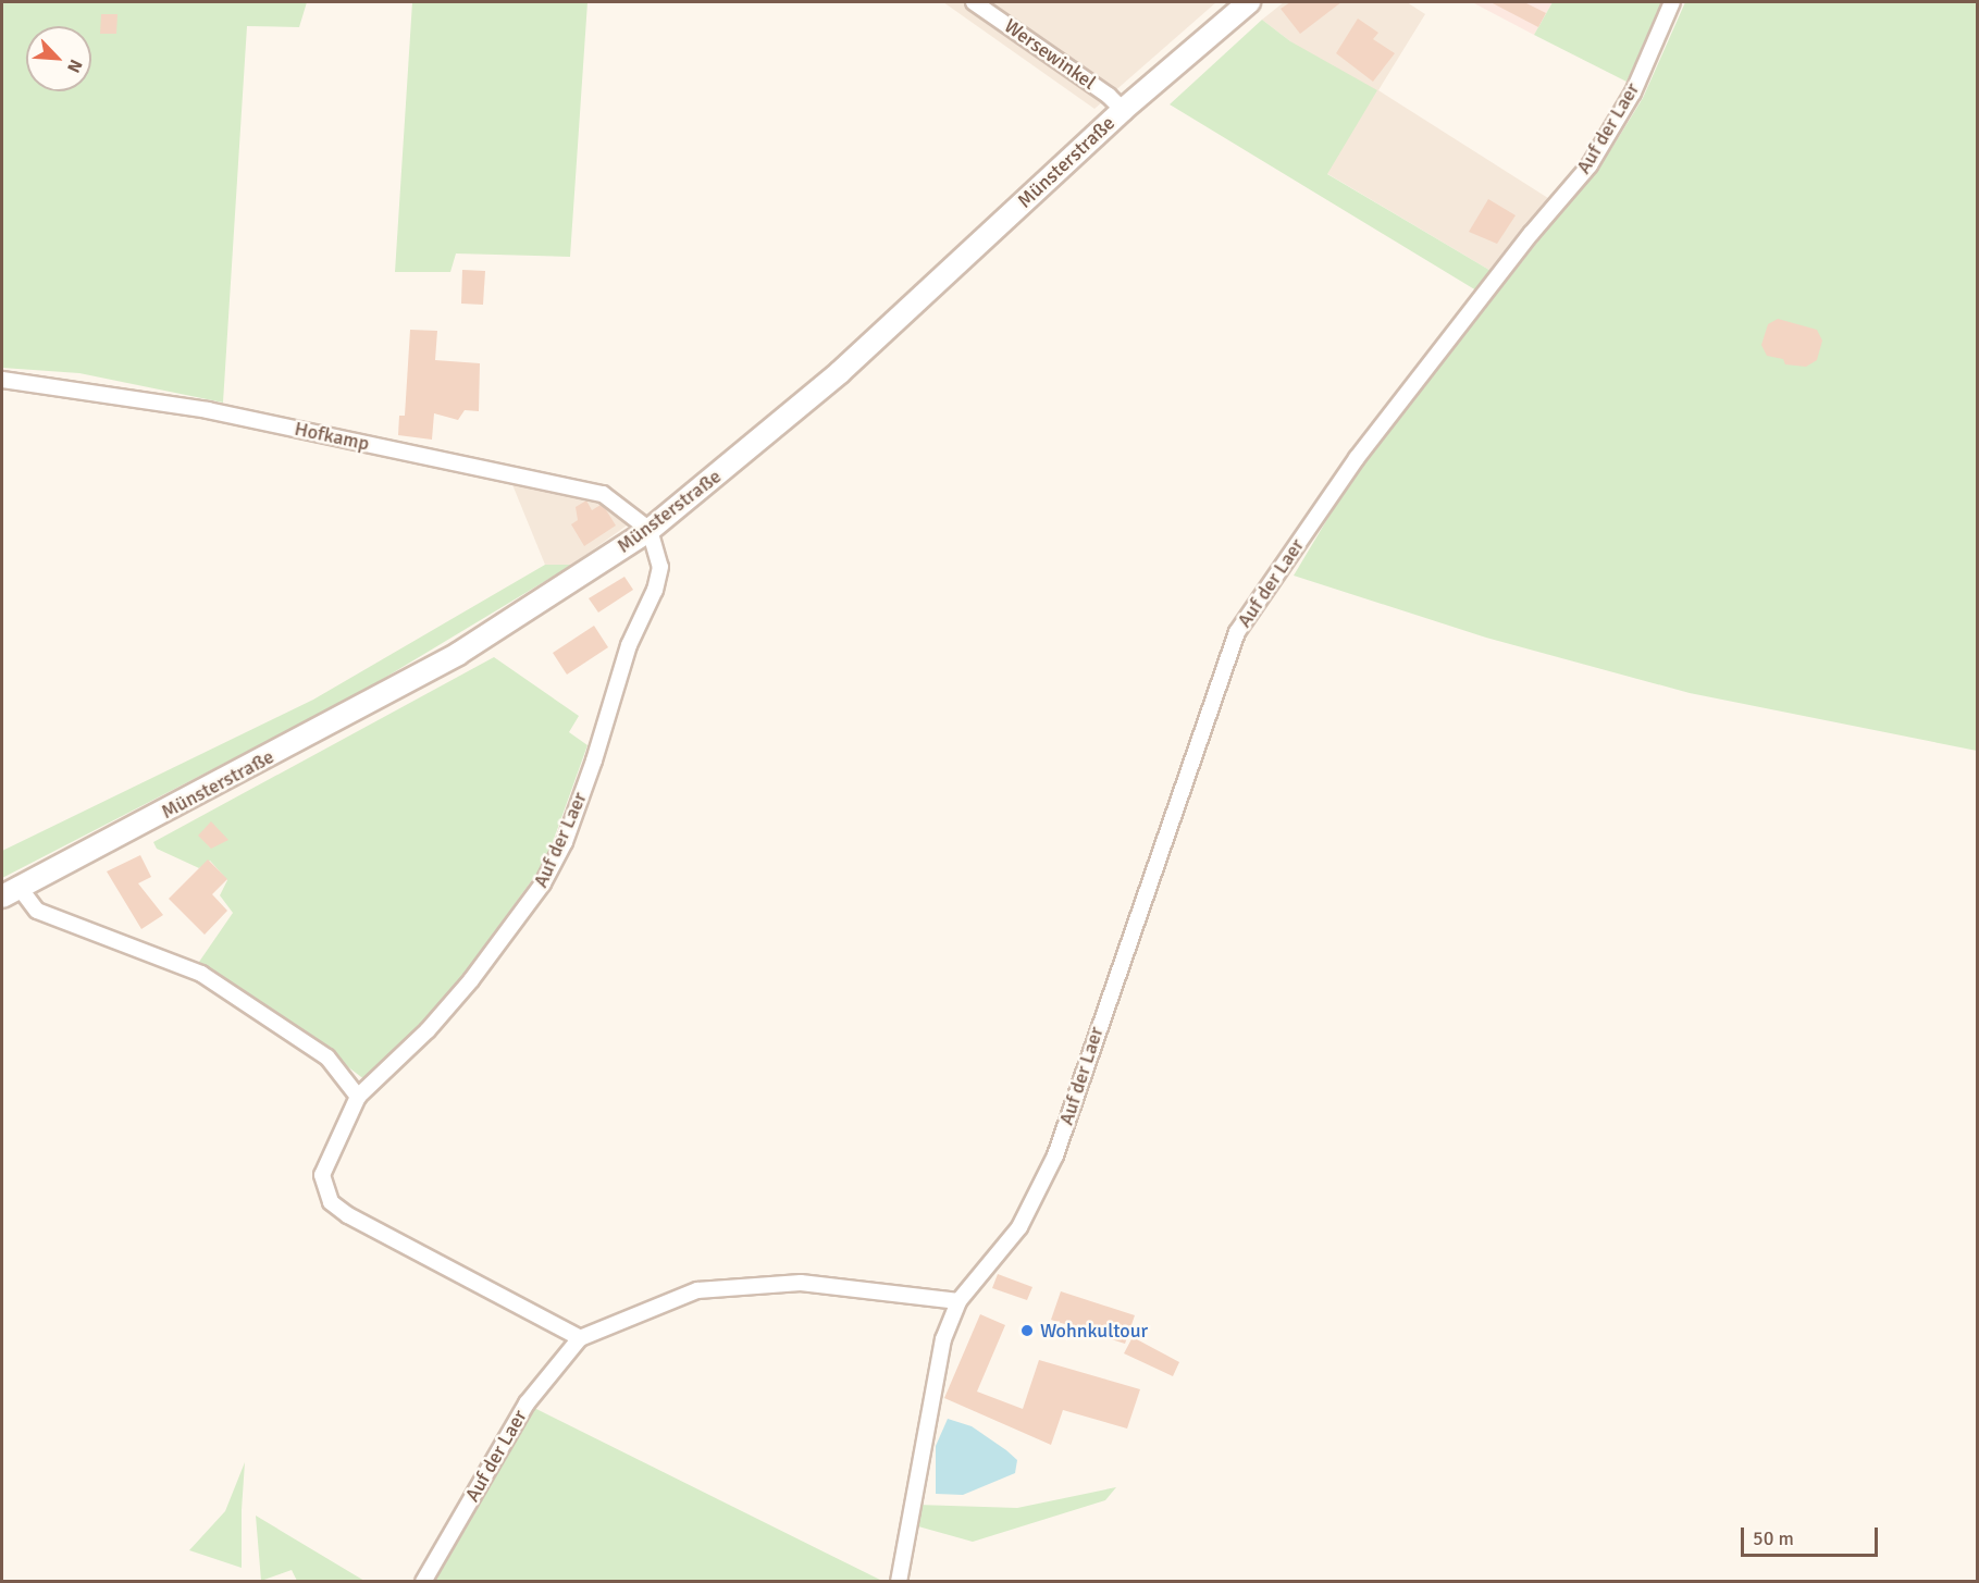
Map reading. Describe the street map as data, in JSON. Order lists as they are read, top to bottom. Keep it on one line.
{"streets":{"main road":["Münsterstraße"],"street":["Wersewinkel","Auf der Laer","Hofkamp"]},"crossings":[["Wersewinkel","Münsterstraße"],["Auf der Laer","Münsterstraße"],["Auf der Laer","Hofkamp"],["Münsterstraße","Hofkamp"]],"places":["Wohnkultour"],"scale_bar":"50 m","north":"bottom right"}
